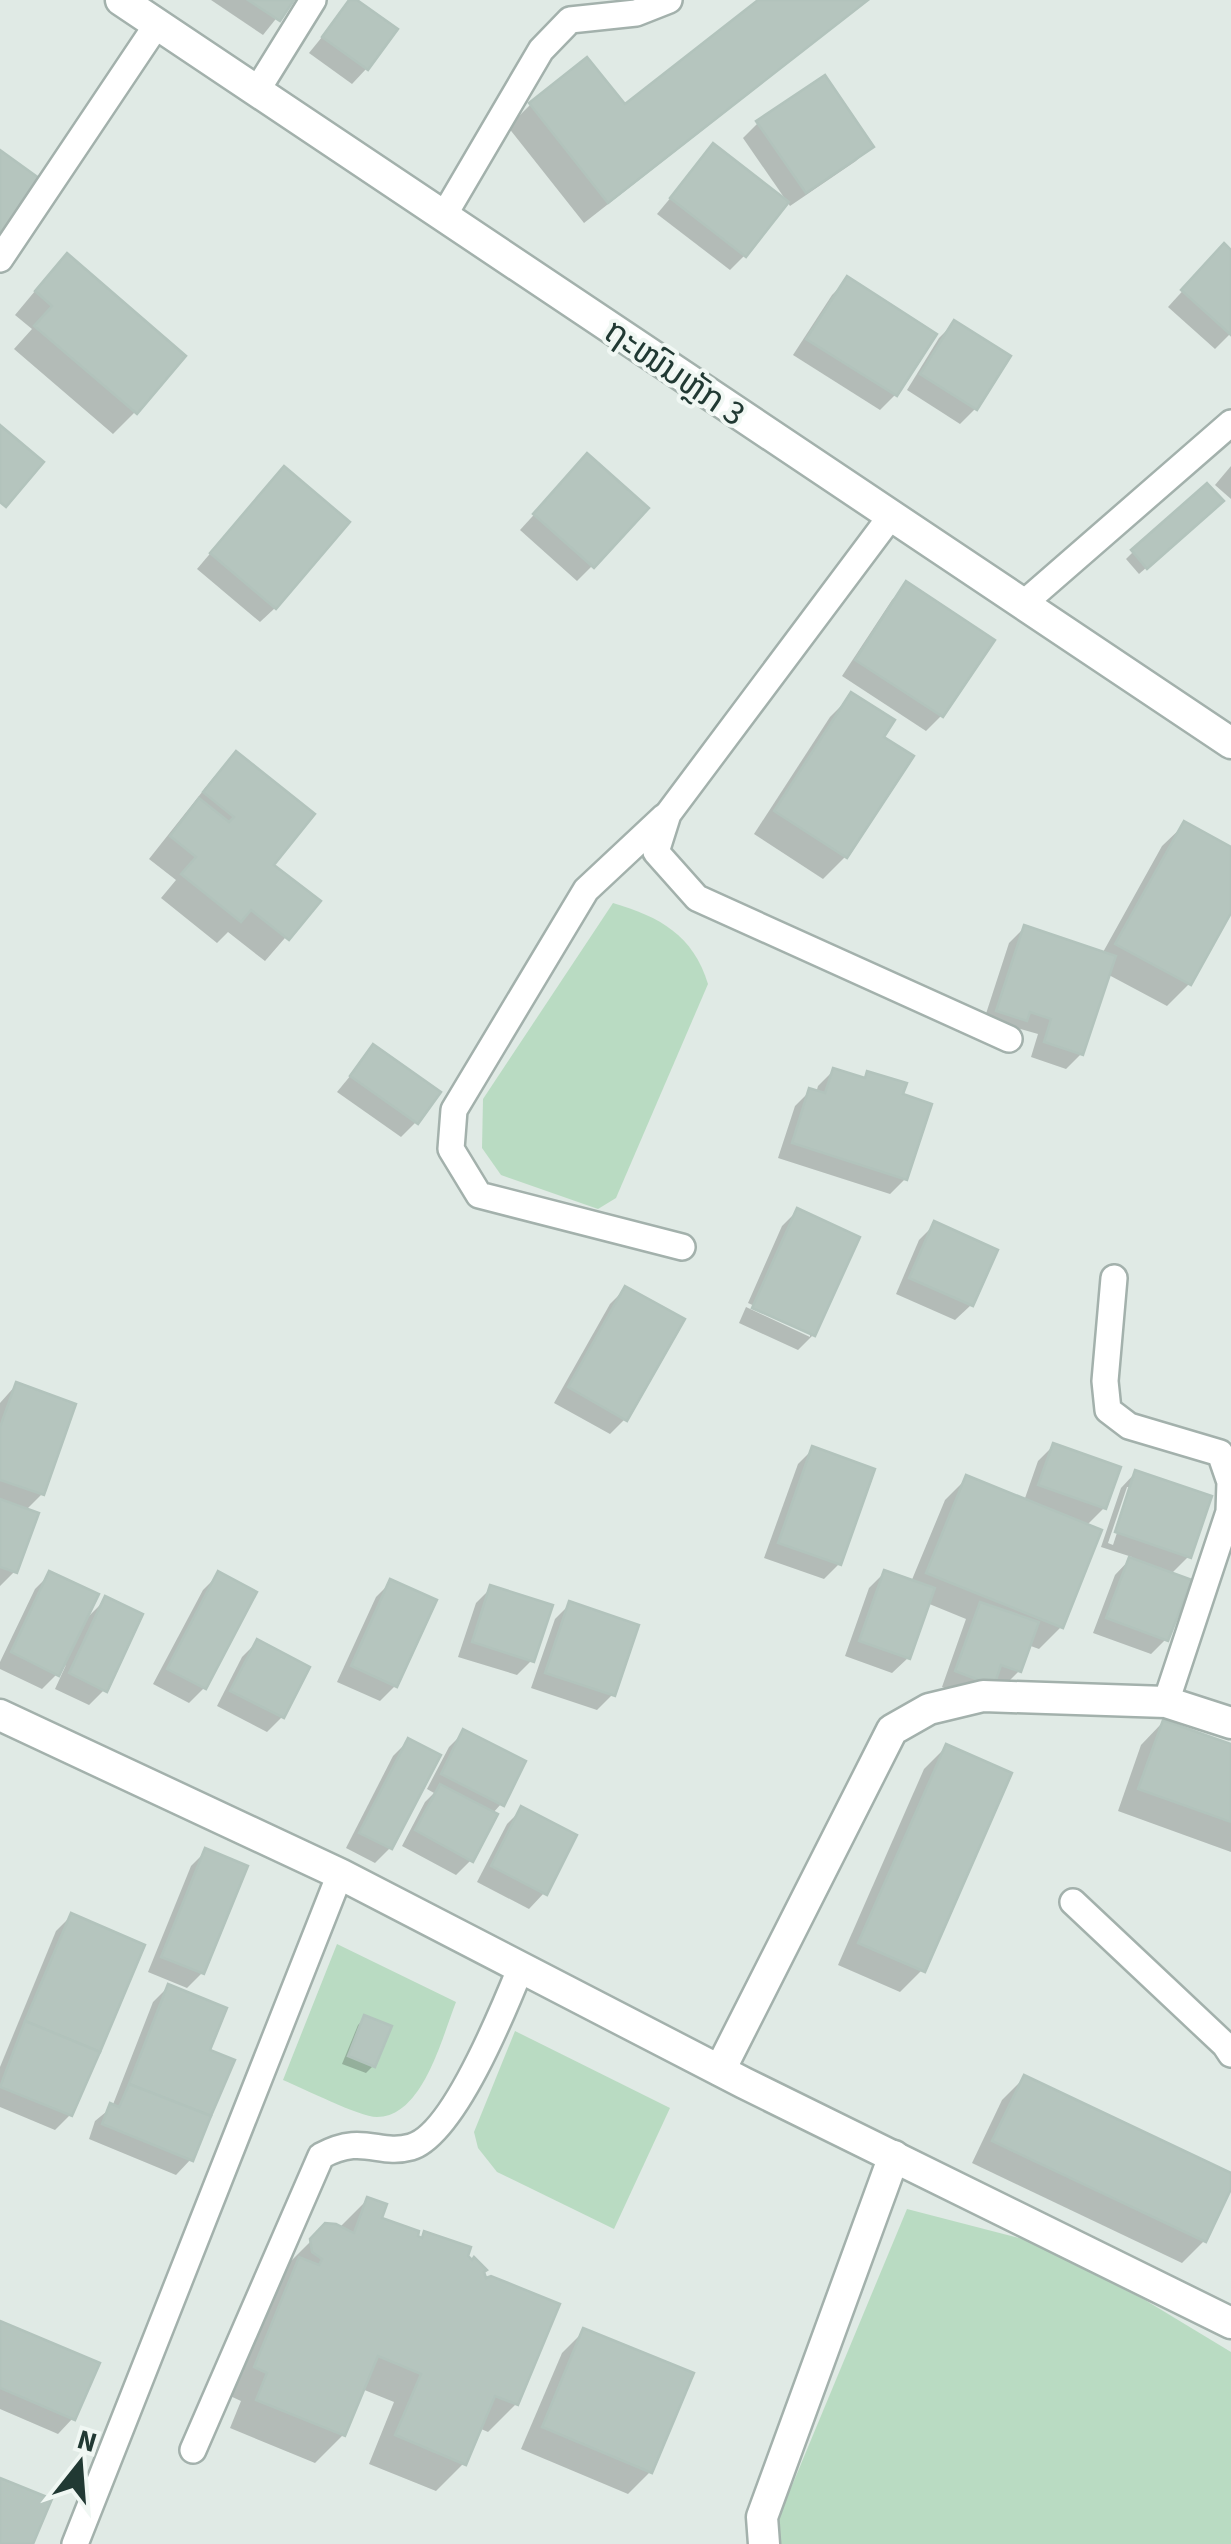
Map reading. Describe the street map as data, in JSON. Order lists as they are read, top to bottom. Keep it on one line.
{"streets":{"street":["ຖະໜົນຫຼັກ 3"]},"north":"top"}
